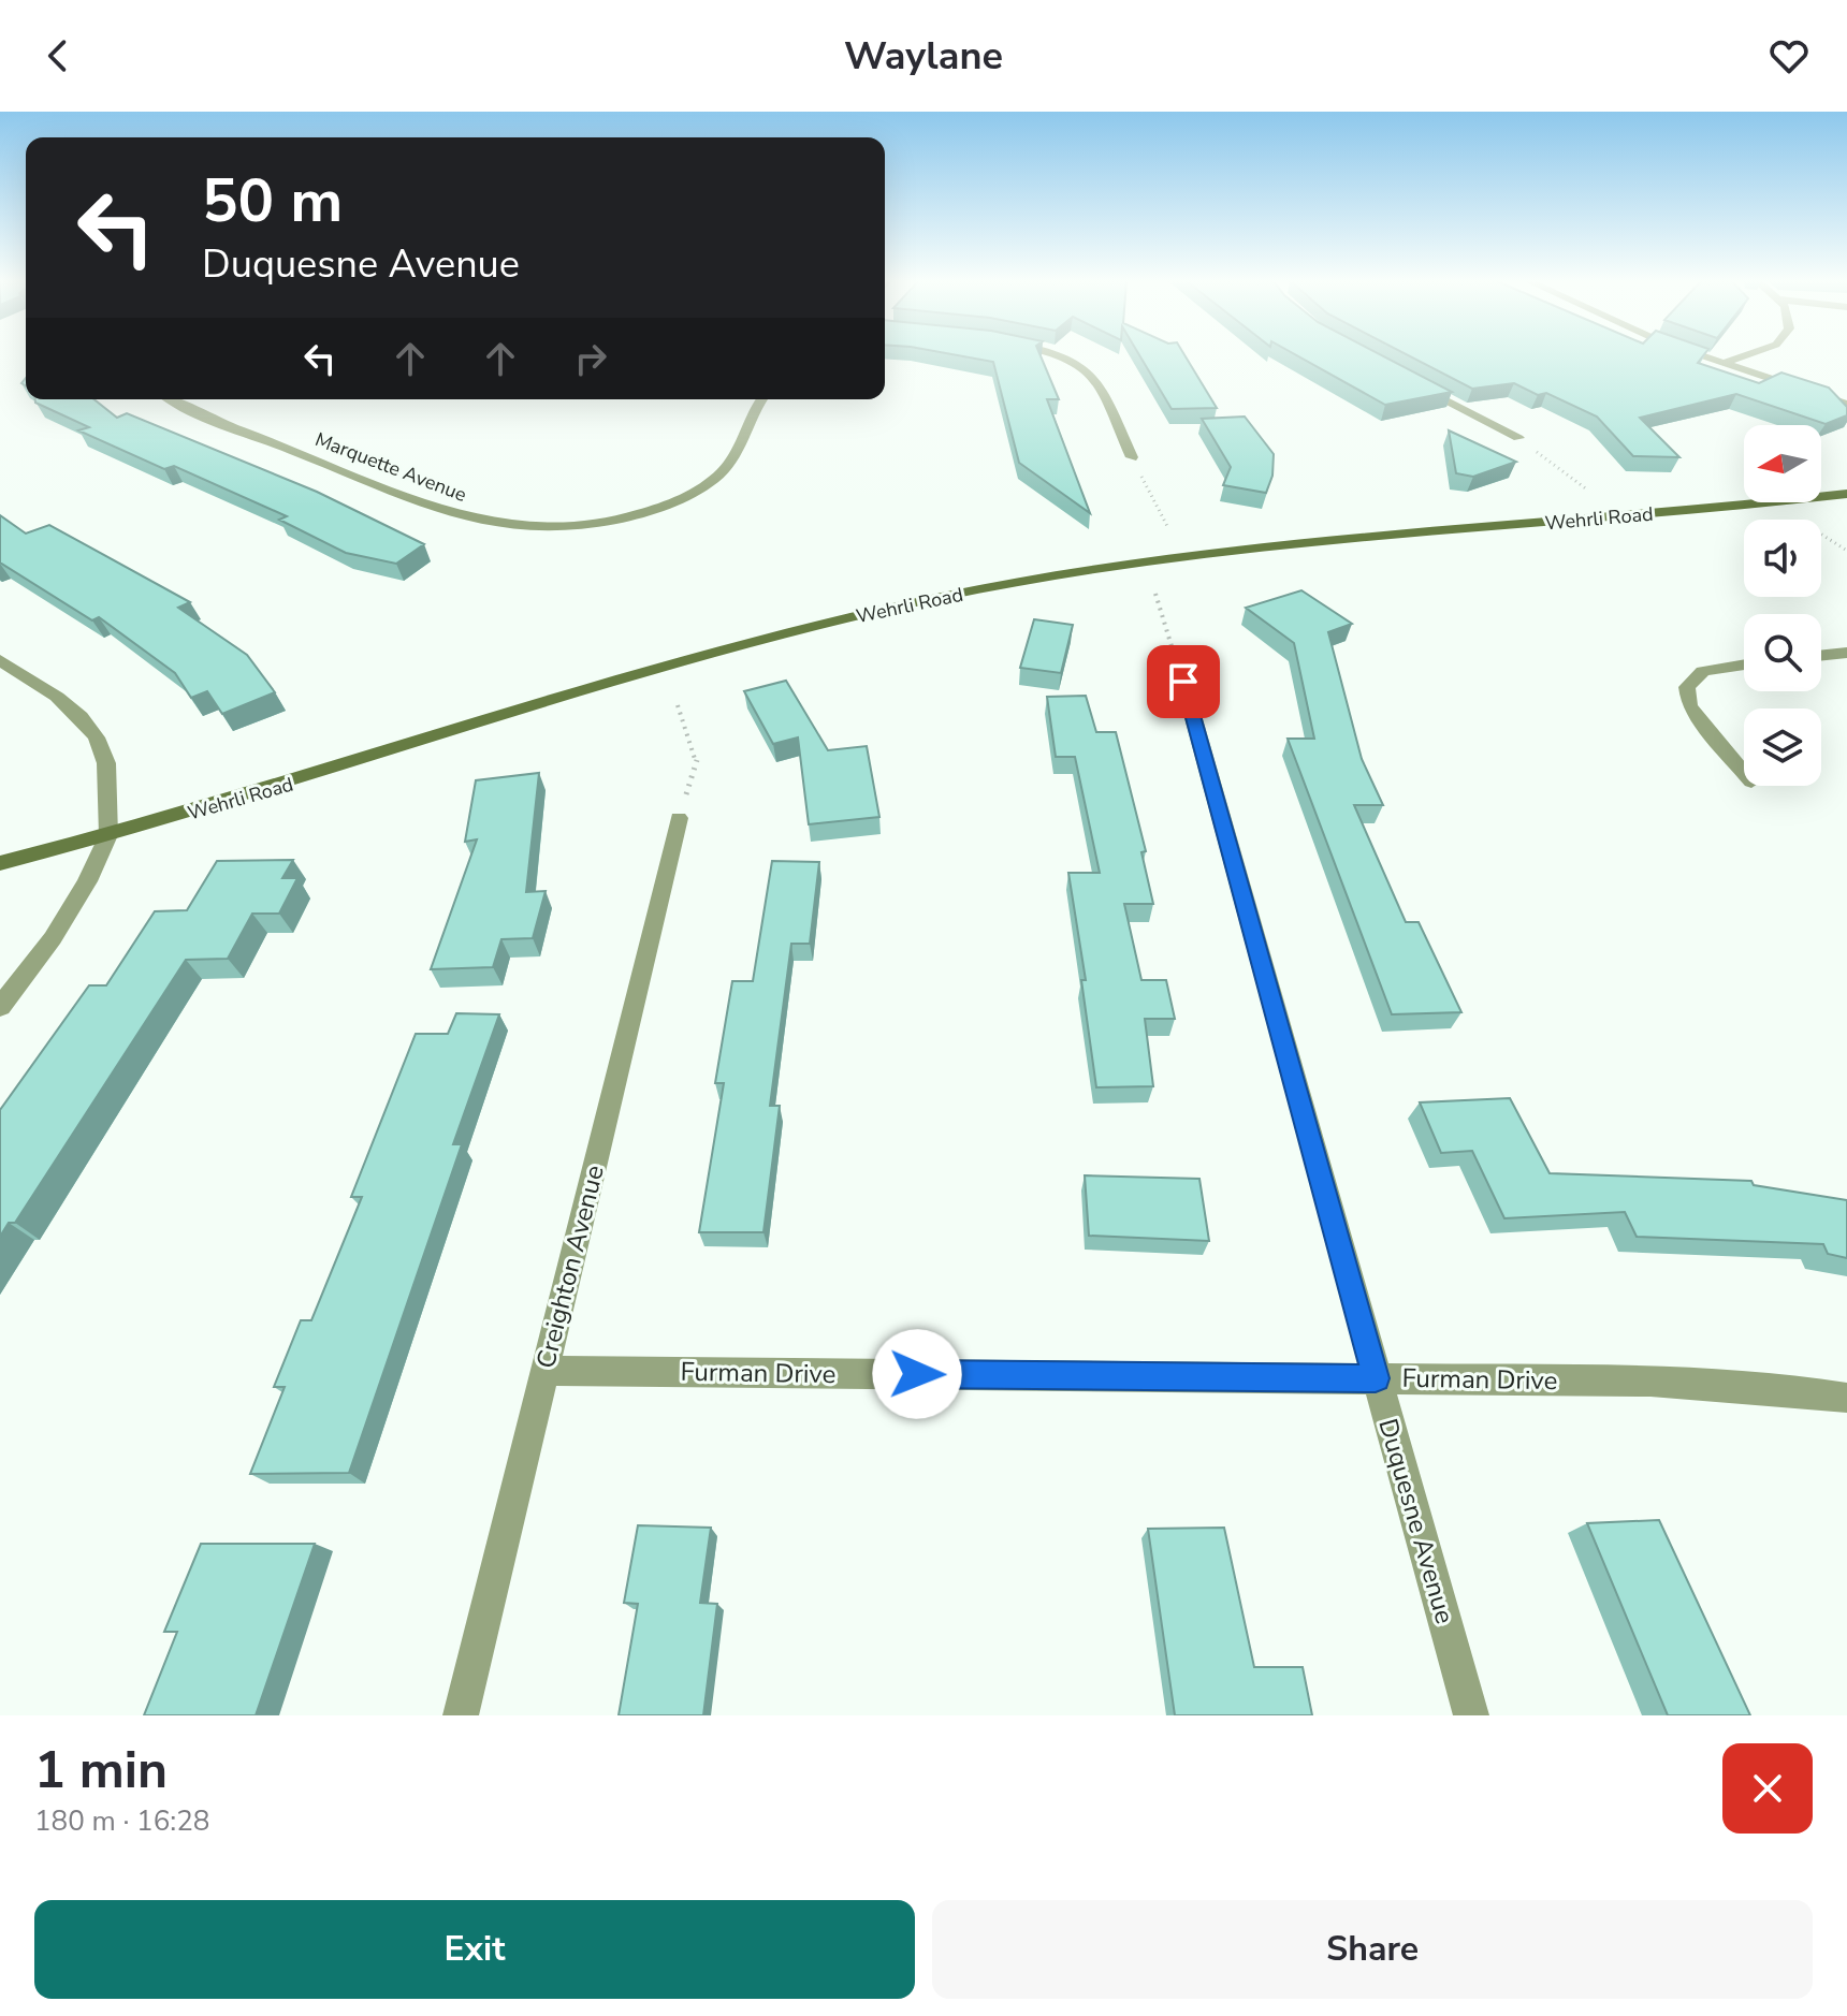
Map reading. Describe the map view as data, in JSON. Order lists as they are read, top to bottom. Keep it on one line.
{"streets":{"street":["Marquette Avenue","Wehrli Road","Creighton Avenue","Furman Drive","Duquesne Avenue"]},"crossings":[["Creighton Avenue","Furman Drive"],["Furman Drive","Duquesne Avenue"]],"north":"left","page":{"header":"Waylane","turn":["50 m","Duquesne Avenue"],"heading":["1 min","180 m · 16:28"],"buttons":["Exit","Share"]}}
